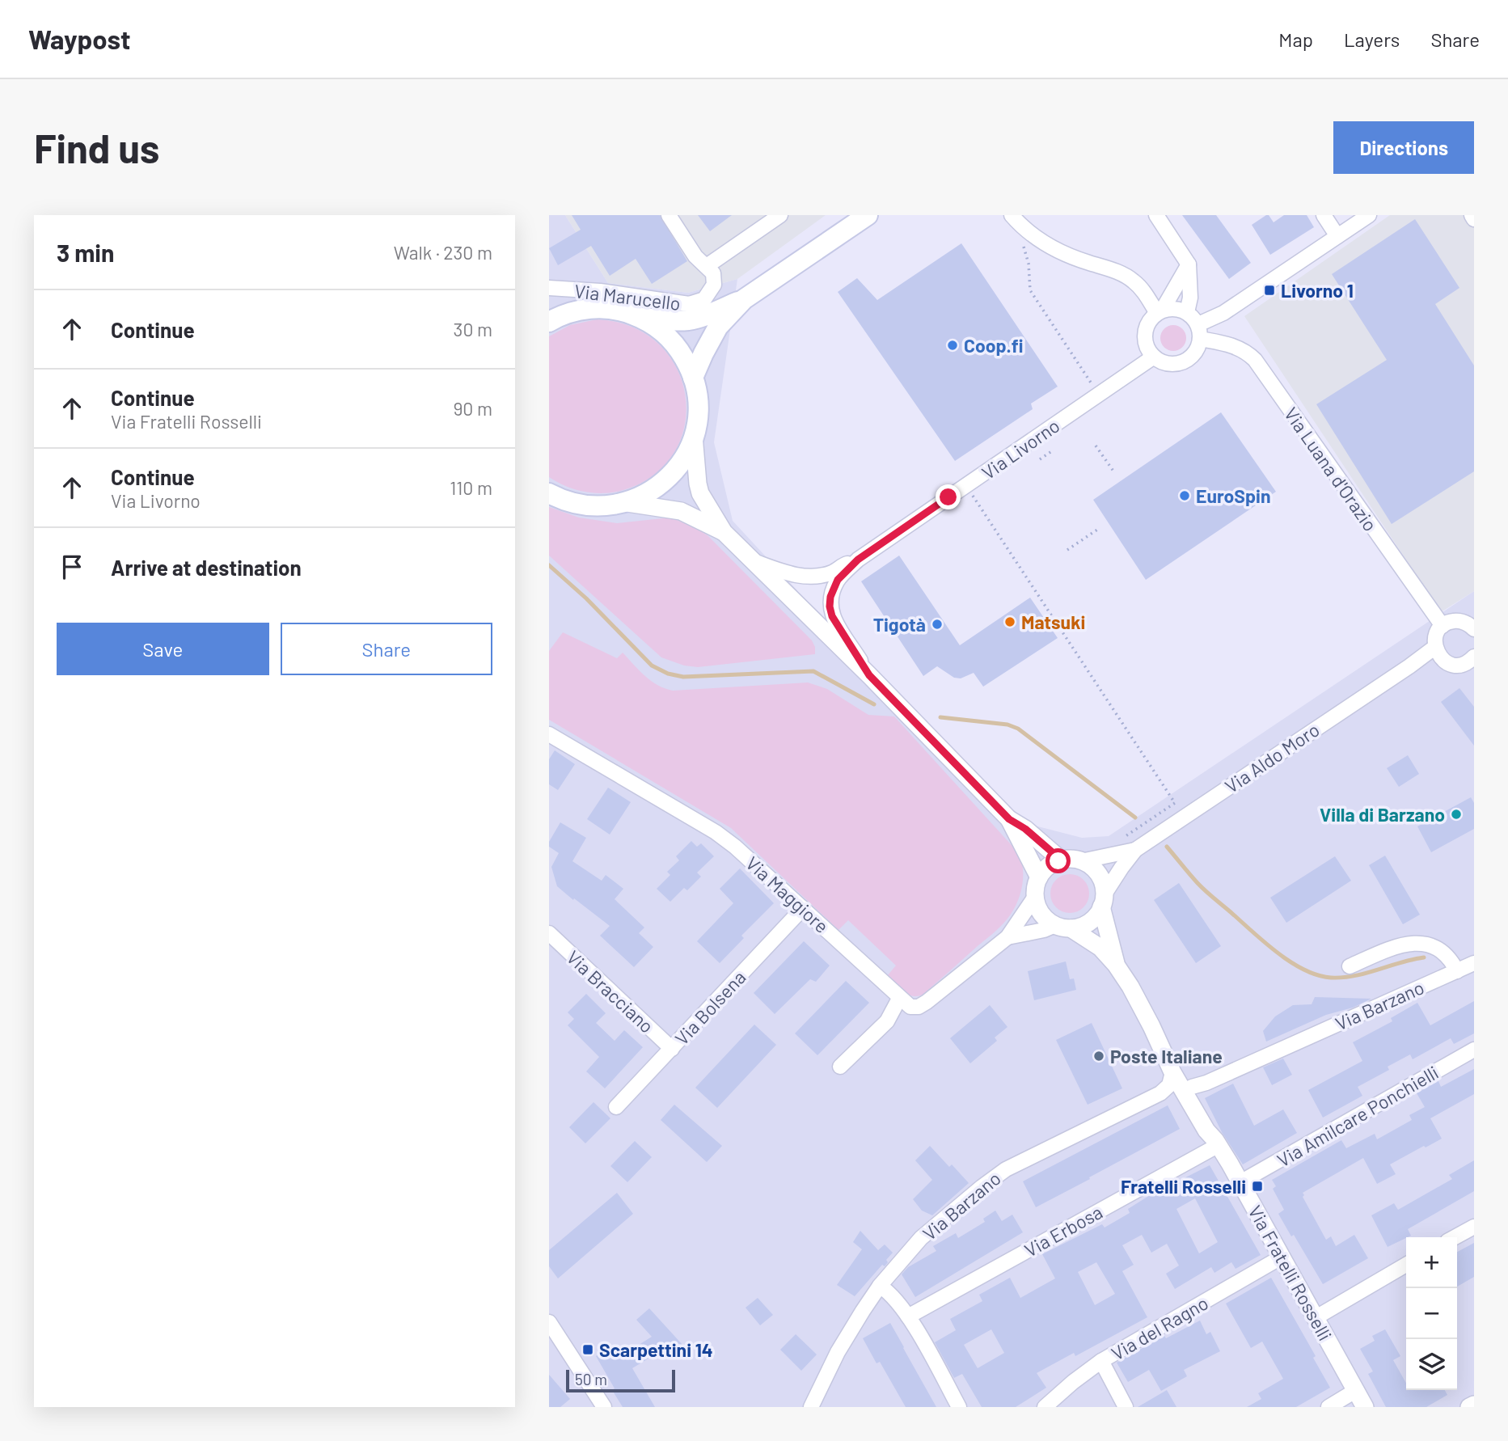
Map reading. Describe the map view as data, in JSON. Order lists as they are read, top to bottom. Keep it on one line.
{"streets":{"street":["Via Marucello","Via Livorno","Via Luana d'Orazio","Via Aldo Moro","Via Maggiore","Via Bracciano","Via Barzano","Via Bolsena","Via Amilcare Ponchielli","Via Erbosa","Via Fratelli Rosselli","Via del Ragno"]},"crossings":[["Via Livorno","Via Luana d'Orazio"],["Via Maggiore","Via Bolsena"],["Via Bracciano","Via Bolsena"],["Via Barzano","Via Fratelli Rosselli"],["Via Amilcare Ponchielli","Via Fratelli Rosselli"],["Via Erbosa","Via Fratelli Rosselli"],["Via Fratelli Rosselli","Via del Ragno"]],"places":{"transit":["Livorno 1","Fratelli Rosselli","Scarpettini 14"],"other":["Coop.fi","EuroSpin","Matsuki","Tigotà","Villa di Barzano","Poste Italiane"]},"scale_bar":"50 m","page":{"header":"Waypost","nav":["Map","Layers","Share"],"buttons":["Directions",["Save","Share"]],"title":"Find us","heading":["3 min","Walk · 230 m"],"list":[["Continue","30 m"],["Continue","Via Fratelli Rosselli","90 m"],["Continue","Via Livorno","110 m"],"Arrive at destination"],"map_buttons":["+","−"],"scale":"50 m"}}
